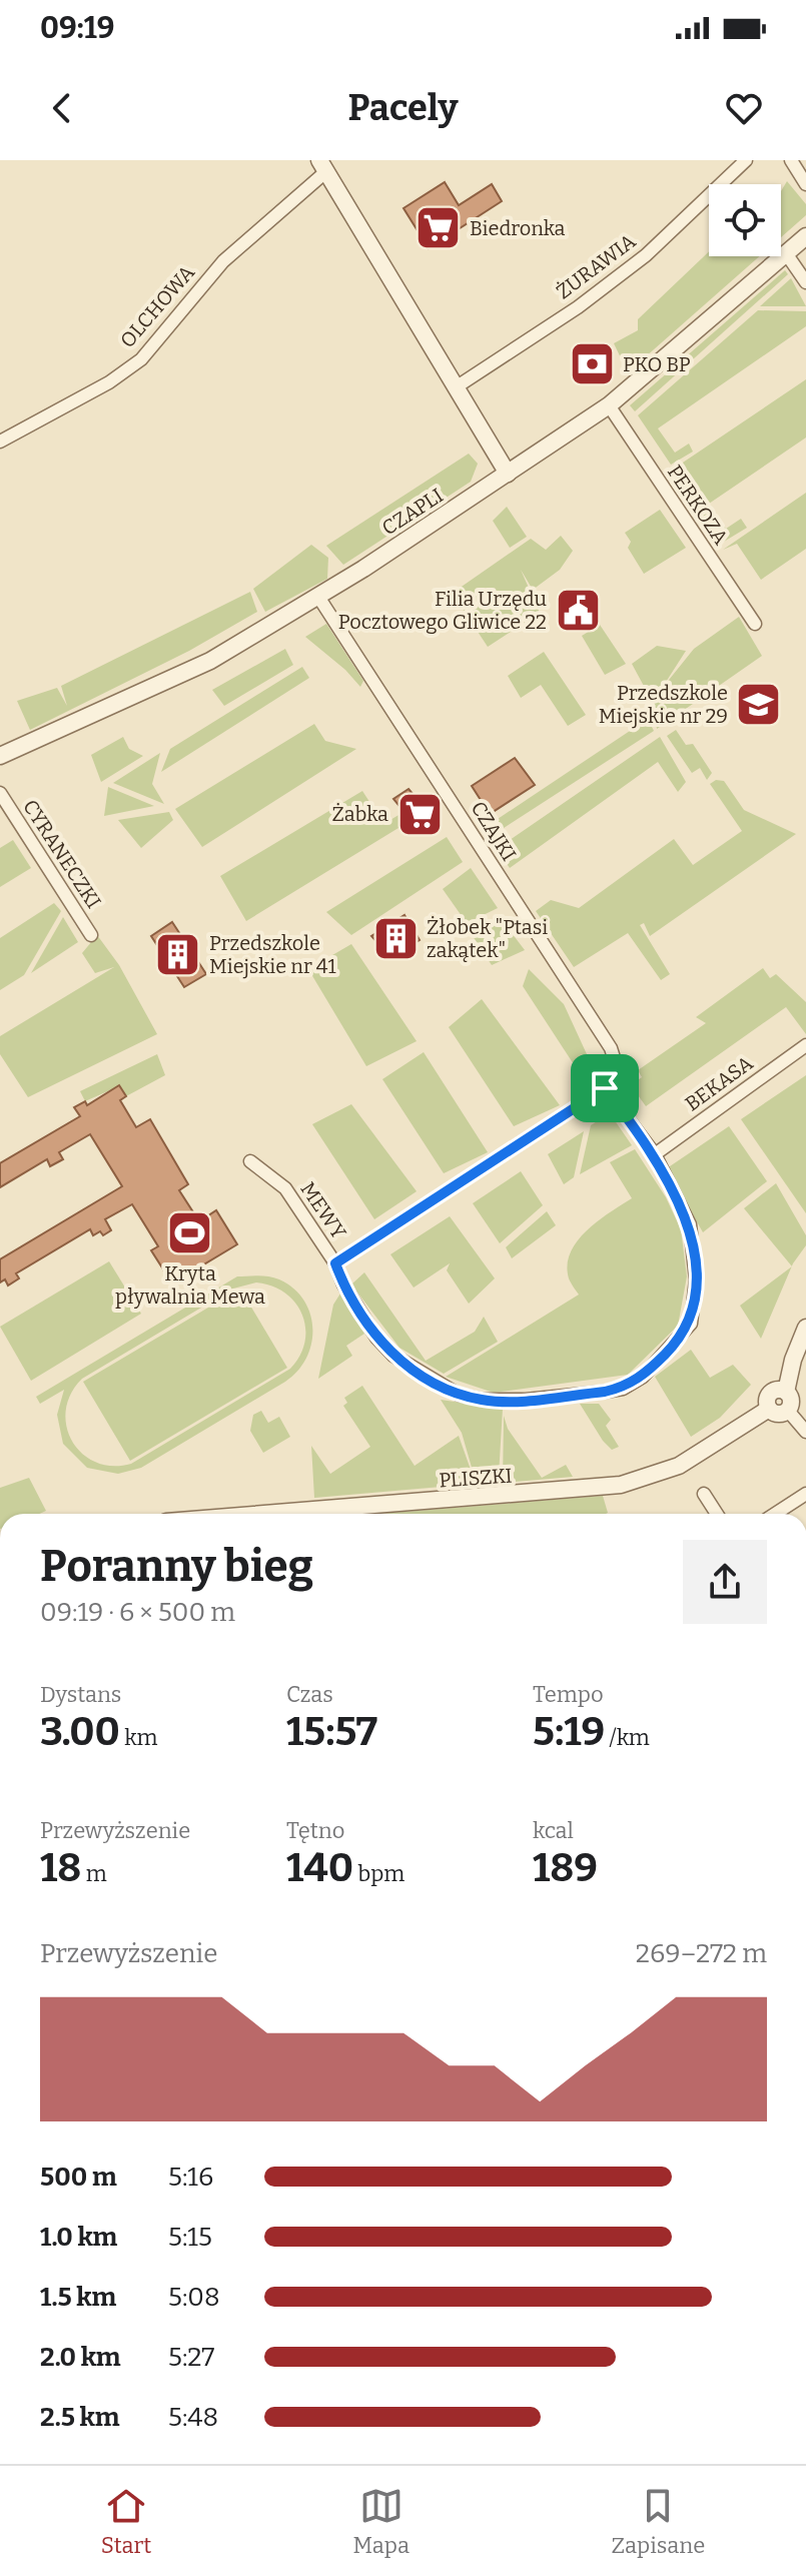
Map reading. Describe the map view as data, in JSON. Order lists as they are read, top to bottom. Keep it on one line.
{"streets":{"street":["ŻURAWIA","OLCHOWA","PERKOZA","CZAPLI","CZAJKI","CYRANECZKI","BEKASA","MEWY","PLISZKI"]},"crossings":[["PERKOZA","CZAPLI"],["CZAPLI","CZAJKI"],["CZAJKI","MEWY"]],"places":{"supermarket":["Biedronka","Żabka"],"bank":["PKO BP"],"public building":["Filia Urzędu Pocztowego Gliwice 22"],"school or university":["Przedszkole Miejskie nr 29"],"building":["Żłobek \"Ptasi zakątek\"","Przedszkole Miejskie nr 41"],"sports":["Kryta pływalnia Mewa"]},"page":{"status":"09:19","header":"Pacely","heading":["Poranny bieg","09:19 · 6 × 500 m"],"stats":[["Dystans","3.00 km"],["Czas","15:57"],["Tempo","5:19 /km"],["Przewyższenie","18 m"],["Tętno","140 bpm"],["kcal","189"]],"chart":["Przewyższenie","269–272 m"],"list":[{"name":"500 m","note":"5:16"},{"name":"1.0 km","note":"5:15"},{"name":"1.5 km","note":"5:08"},{"name":"2.0 km","note":"5:27"},{"name":"2.5 km","note":"5:48"}],"tabs":["Start","Mapa","Zapisane"]}}
